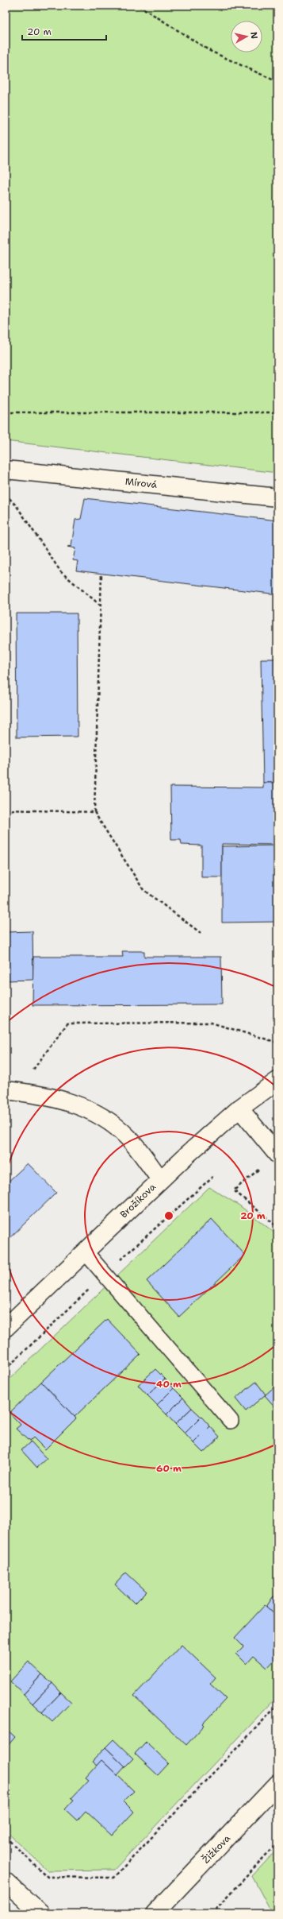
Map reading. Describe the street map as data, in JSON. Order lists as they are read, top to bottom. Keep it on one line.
{"streets":{"street":["Mírová","Brožíkova","Žižkova"]},"scale_bar":"20 m","north":"right","rings":["20 m","40 m","60 m"]}
